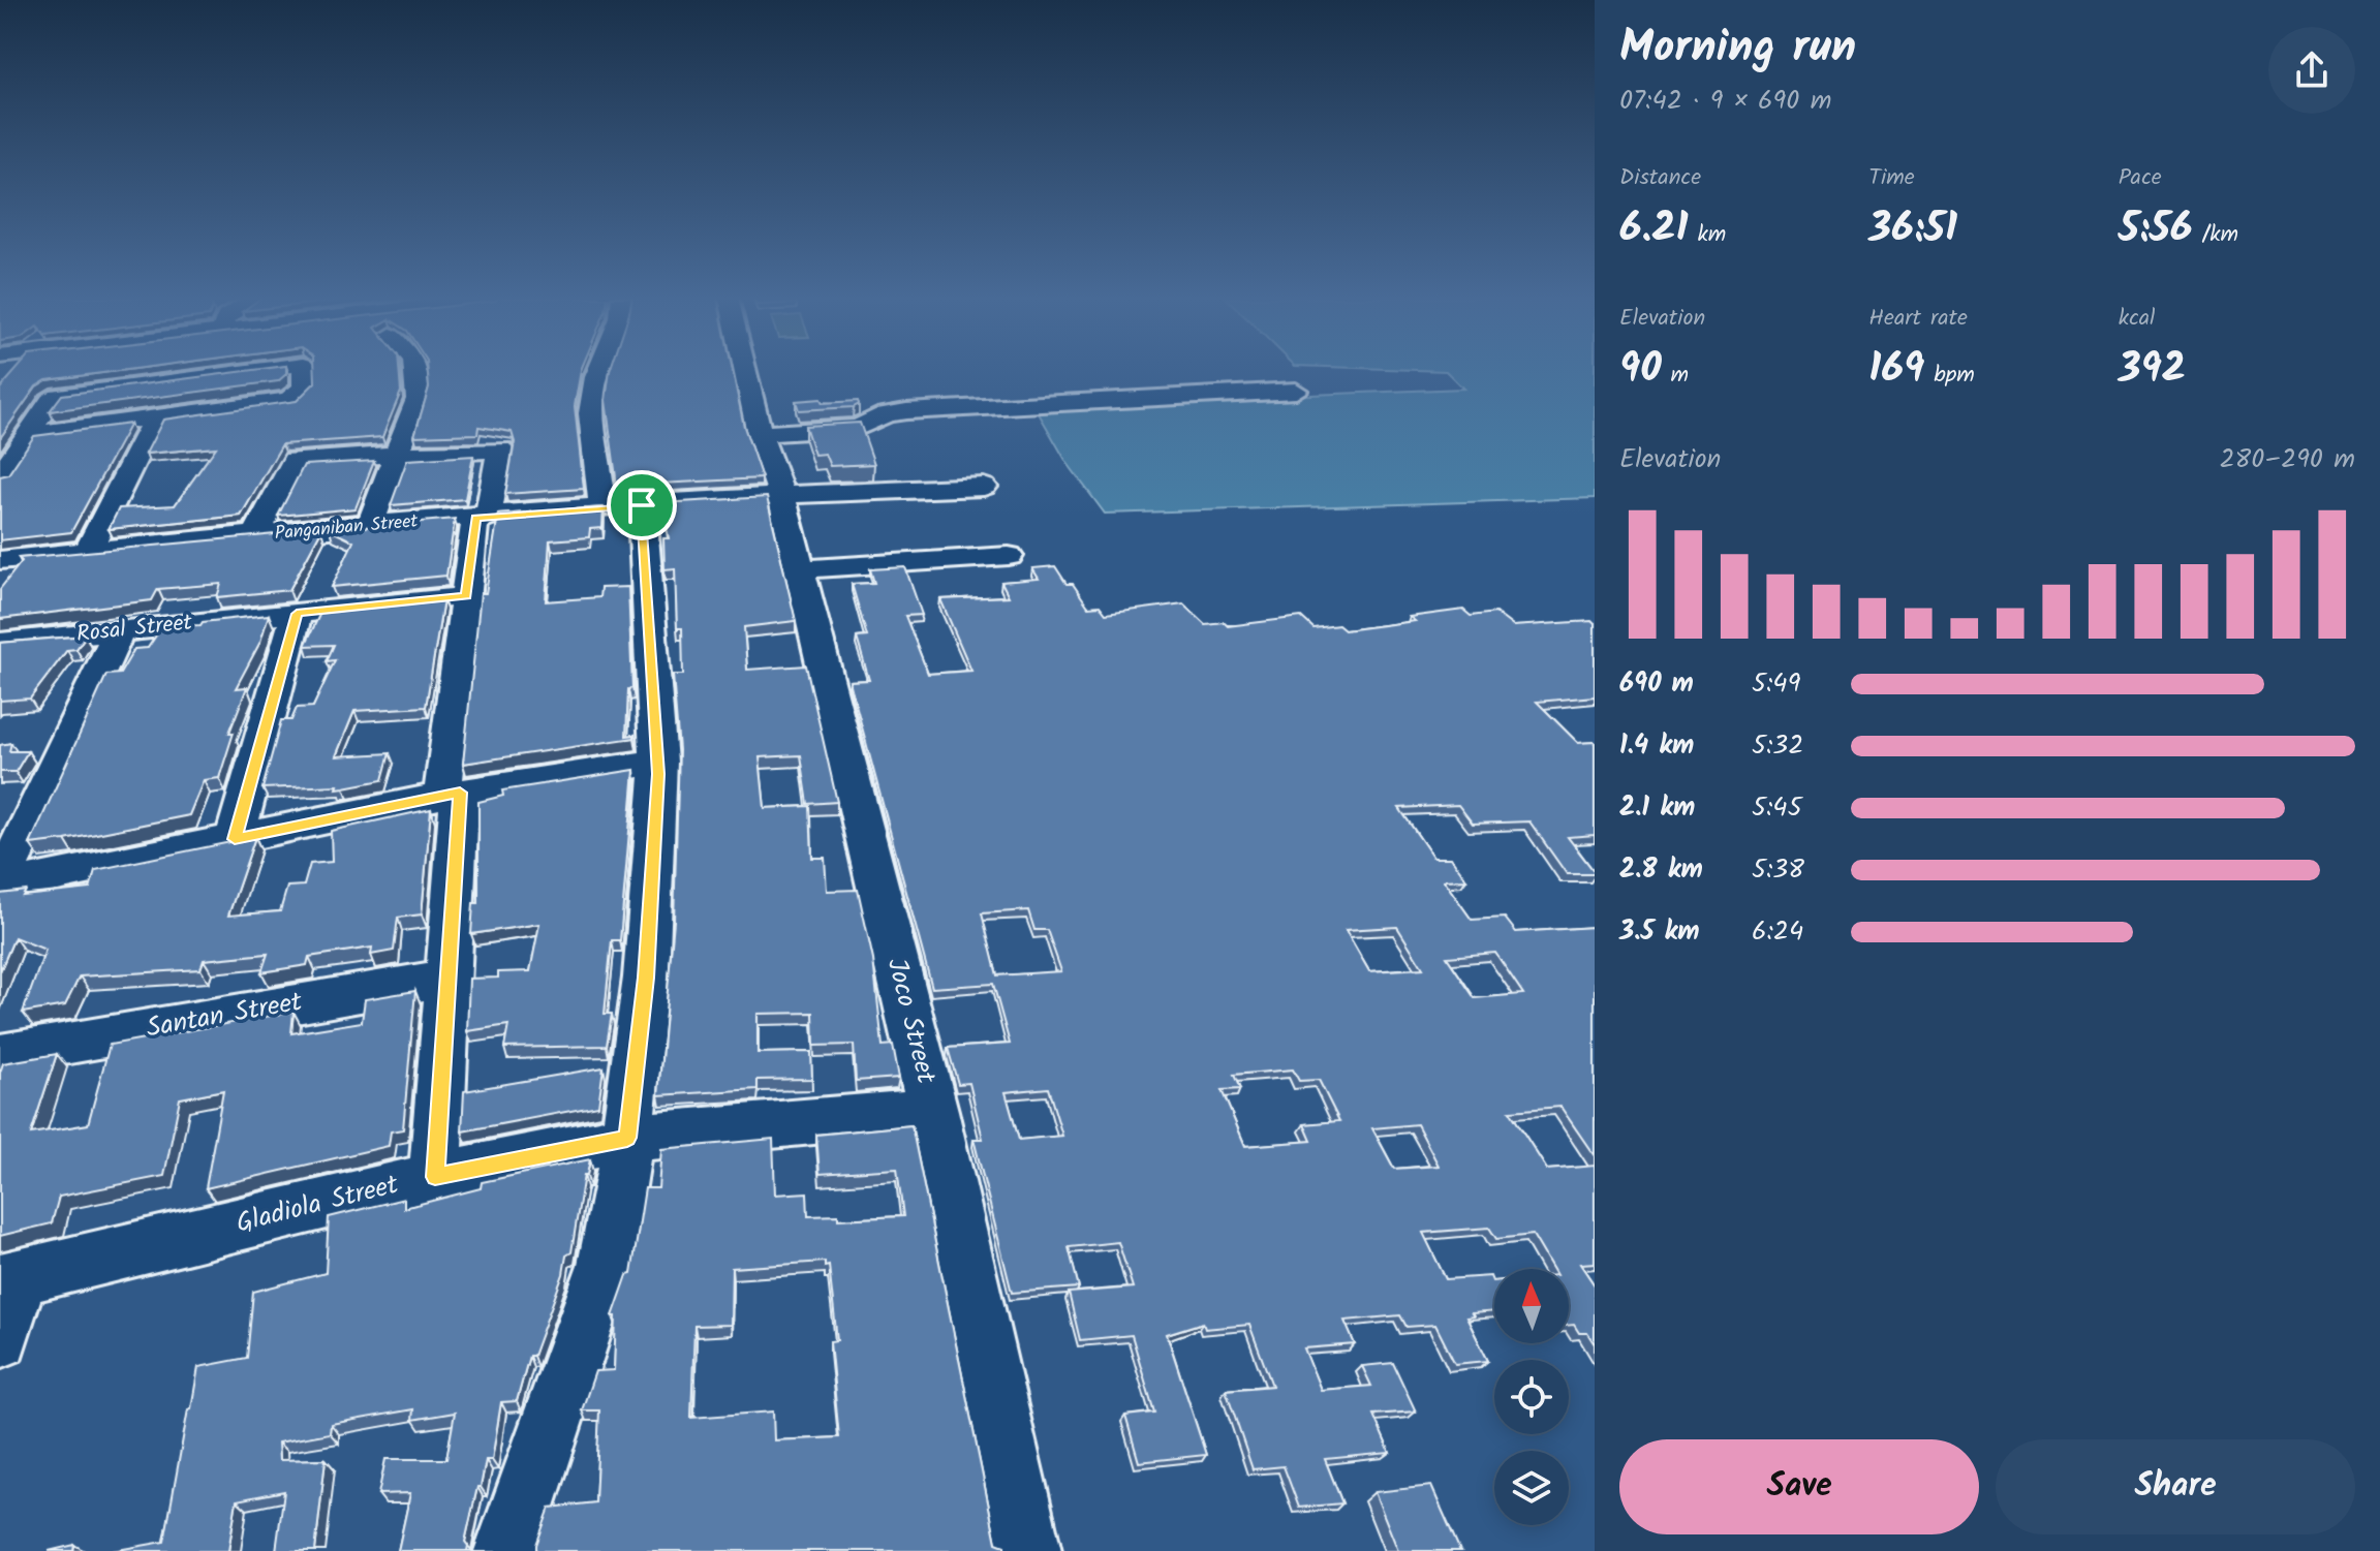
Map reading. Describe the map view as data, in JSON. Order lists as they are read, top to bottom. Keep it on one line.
{"streets":{"street":["Panganiban Street","Rosal Street","Santan Street","Joco Street","Gladiola Street"]},"crossings":[["Panganiban Street","Joco Street"],["Joco Street","Gladiola Street"]],"north":"top","page":{"heading":["Morning run","07:42 · 9 × 690 m"],"stats":[["Distance","6.21 km"],["Time","36:51"],["Pace","5:56 /km"],["Elevation","90 m"],["Heart rate","169 bpm"],["kcal","392"]],"chart":["Elevation","280–290 m"],"list":[{"name":"690 m","note":"5:49"},{"name":"1.4 km","note":"5:32"},{"name":"2.1 km","note":"5:45"},{"name":"2.8 km","note":"5:38"},{"name":"3.5 km","note":"6:24"}],"buttons":["Save","Share"]}}
